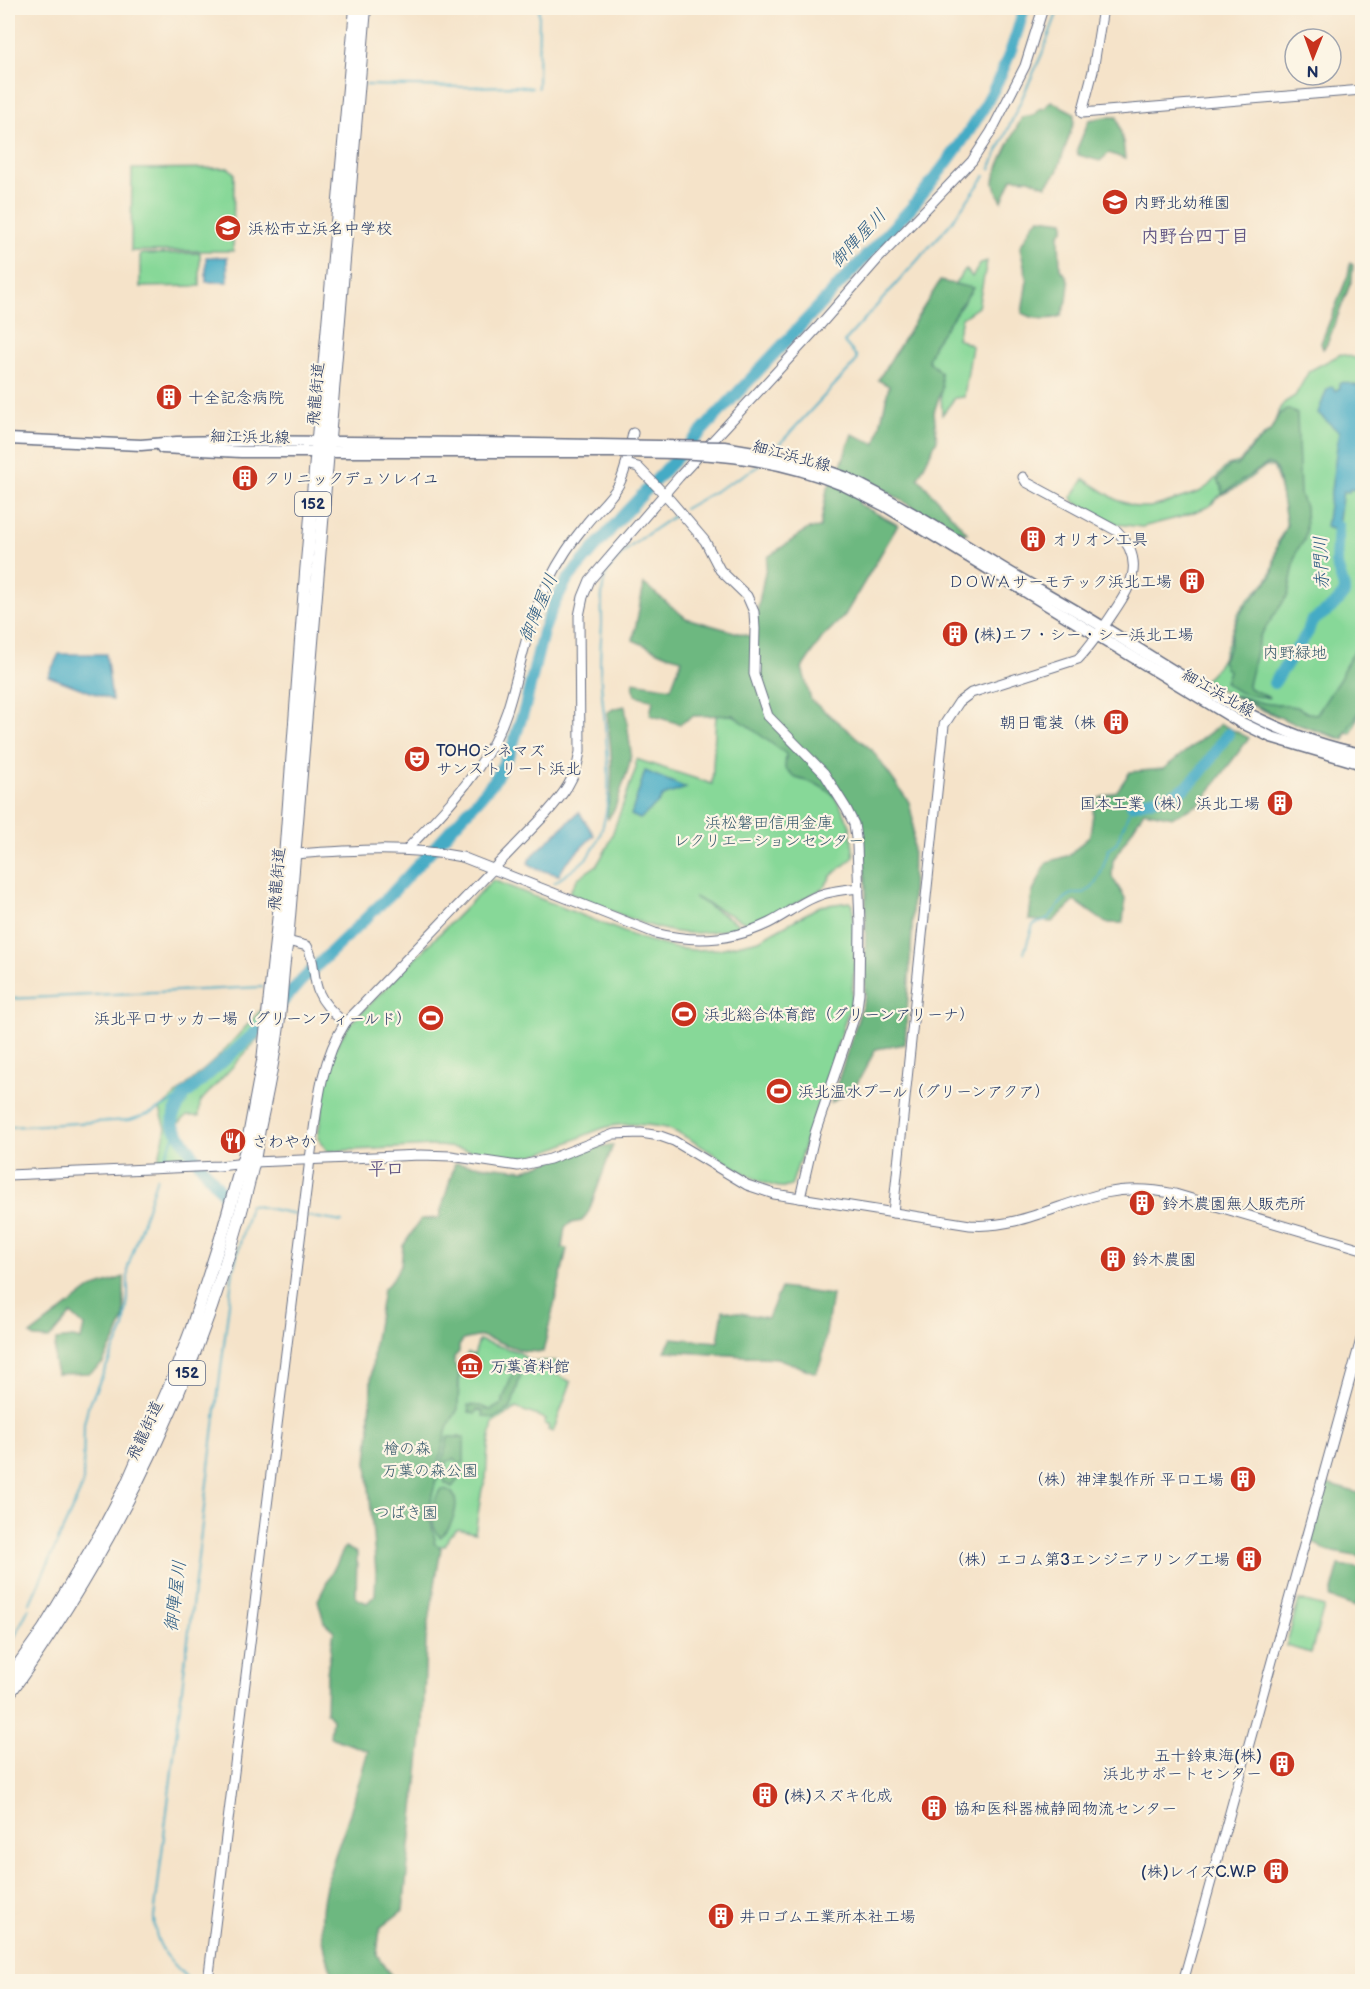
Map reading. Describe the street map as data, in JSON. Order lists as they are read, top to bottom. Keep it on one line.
{"streets":{"highway":["飛龍街道","152"],"main road":["細江浜北線"]},"crossings":[["飛龍街道","細江浜北線"]],"districts":["内野台四丁目","平口"],"water":["御陣屋川","赤門川"],"parks":["内野緑地","浜松磐田信用金庫 レクリエーションセンター","檜の森","万葉の森公園","つばき園"],"places":{"school or university":["内野北幼稚園","浜松市立浜名中学校"],"building":["十全記念病院","クリニックデュソレイユ","オリオン工具","ＤＯＷＡサーモテック浜北工場","(株)エフ・シー・シー浜北工場","朝日電装（株","国本工業（株） 浜北工場","鈴木農園無人販売所","鈴木農園","（株）神津製作所 平口工場","（株）エコム第3エンジニアリング工場","五十鈴東海(株) 浜北サポートセンター","(株)スズキ化成","協和医科器械静岡物流センター","(株)レイズC.W.P","井口ゴム工業所本社工場"],"theatre":["TOHOシネマズ サンストリート浜北"],"sports":["浜北総合体育館（グリーンアリーナ）","浜北平口サッカー場（グリーンフィールド）","浜北温水プール（グリーンアクア）"],"restaurant":["さわやか"],"museum":["万葉資料館"]},"north":"bottom"}
